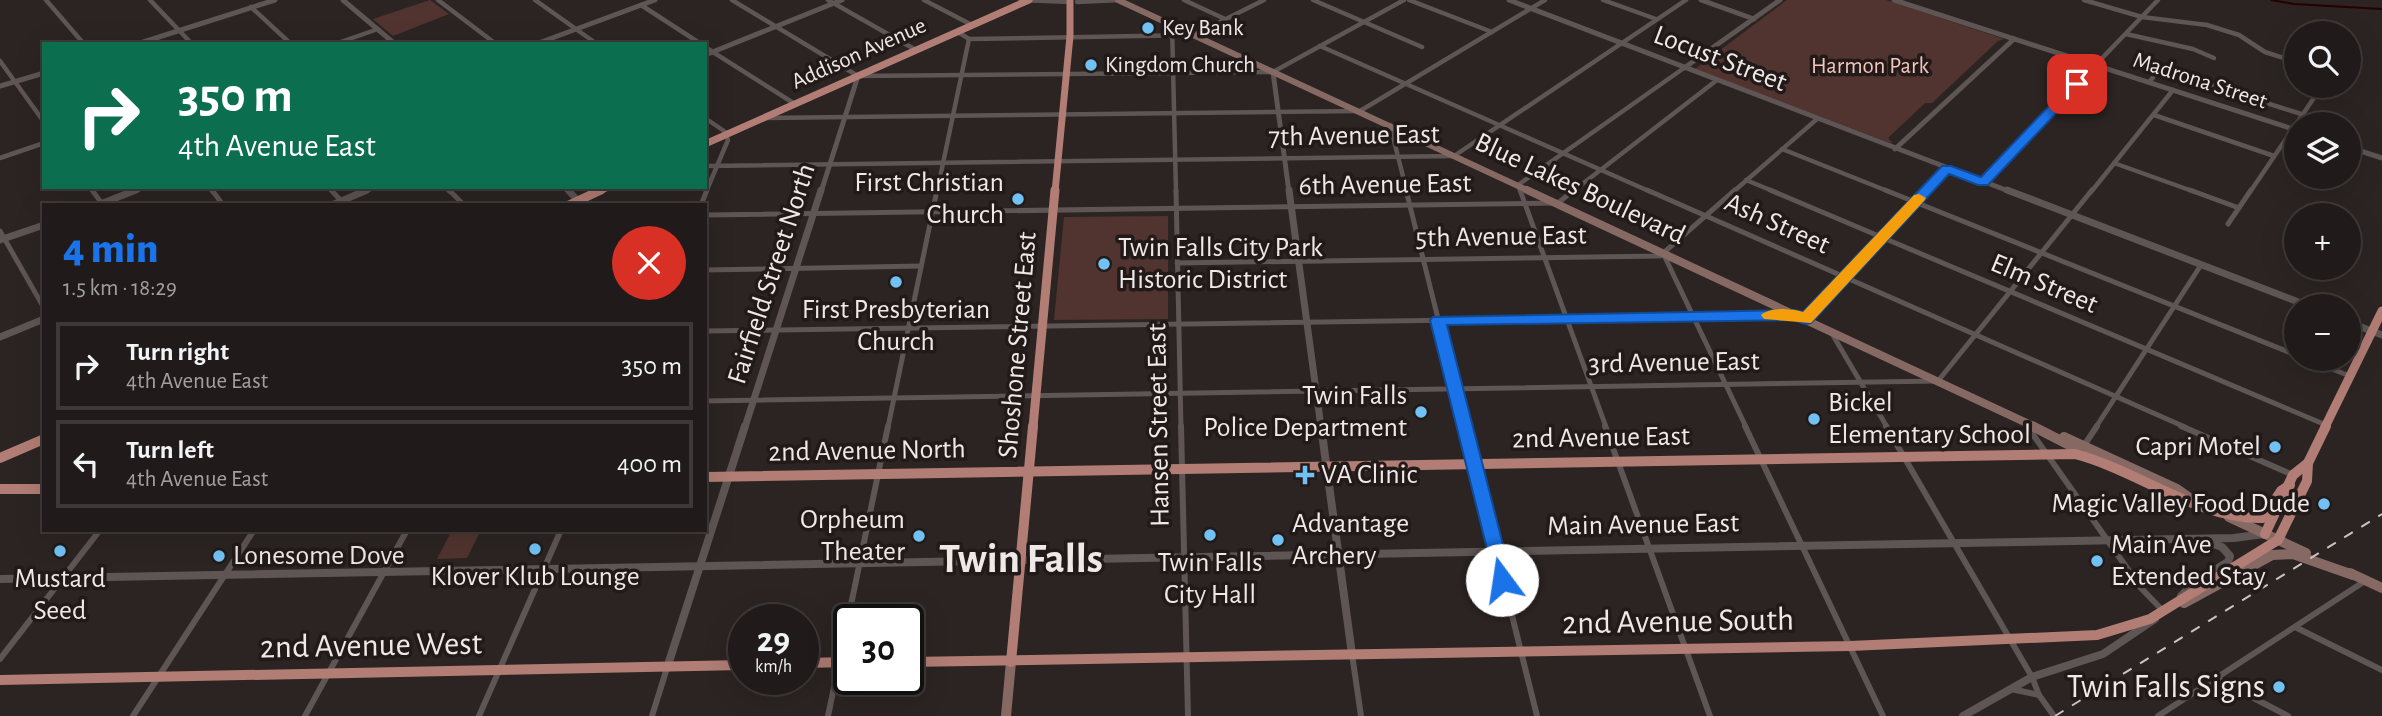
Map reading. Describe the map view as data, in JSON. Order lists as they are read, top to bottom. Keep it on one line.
{"streets":{"main road":["Addison Avenue","Blue Lakes Boulevard","Shoshone Street East","2nd Avenue East","2nd Avenue North","2nd Avenue South","2nd Avenue West"],"street":["Locust Street","Madrona Street","7th Avenue East","6th Avenue East","Ash Street","5th Avenue East","Fairfield Street North","Elm Street","3rd Avenue East","Hansen Street East","Main Avenue East"]},"crossings":[["Addison Avenue","Fairfield Street North"],["Locust Street","7th Avenue East"],["7th Avenue East","Blue Lakes Boulevard"],["7th Avenue East","Ash Street"],["7th Avenue East","Shoshone Street East"],["7th Avenue East","Hansen Street East"],["6th Avenue East","Blue Lakes Boulevard"],["6th Avenue East","Fairfield Street North"],["6th Avenue East","Shoshone Street East"],["6th Avenue East","Hansen Street East"],["Blue Lakes Boulevard","5th Avenue East"],["Blue Lakes Boulevard","3rd Avenue East"],["Blue Lakes Boulevard","Hansen Street East"],["Blue Lakes Boulevard","2nd Avenue East"],["5th Avenue East","Hansen Street East"],["Fairfield Street North","3rd Avenue East"],["Fairfield Street North","2nd Avenue North"],["Fairfield Street North","Main Avenue East"],["Fairfield Street North","2nd Avenue West"],["Shoshone Street East","3rd Avenue East"],["Shoshone Street East","2nd Avenue East"],["Shoshone Street East","2nd Avenue North"],["Shoshone Street East","Main Avenue East"],["Shoshone Street East","2nd Avenue South"],["3rd Avenue East","Hansen Street East"],["Hansen Street East","2nd Avenue East"],["Hansen Street East","Main Avenue East"],["Hansen Street East","2nd Avenue South"],["2nd Avenue East","2nd Avenue North"]],"districts":["Twin Falls"],"parks":["Harmon Park"],"places":{"other":["Key Bank","Kingdom Church","First Christian Church","Twin Falls City Park Historic District","First Presbyterian Church","Twin Falls Police Department","Bickel Elementary School","Capri Motel","Magic Valley Food Dude","Twin Falls City Hall","Orpheum Theater","Advantage Archery","Klover Klub Lounge","Mustard Seed","Lonesome Dove","Main Ave Extended Stay","Twin Falls Signs"],"health":["VA Clinic"]},"page":{"map_buttons":["+","−"],"turn":["350 m","4th Avenue East"],"heading":["4 min","1.5 km · 18:29"],"list":[{"name":"Turn right","note":"4th Avenue East","value":"350 m"},{"name":"Turn left","note":"4th Avenue East","value":"400 m"}],"speed":"29 km/h","limit":"30"}}
